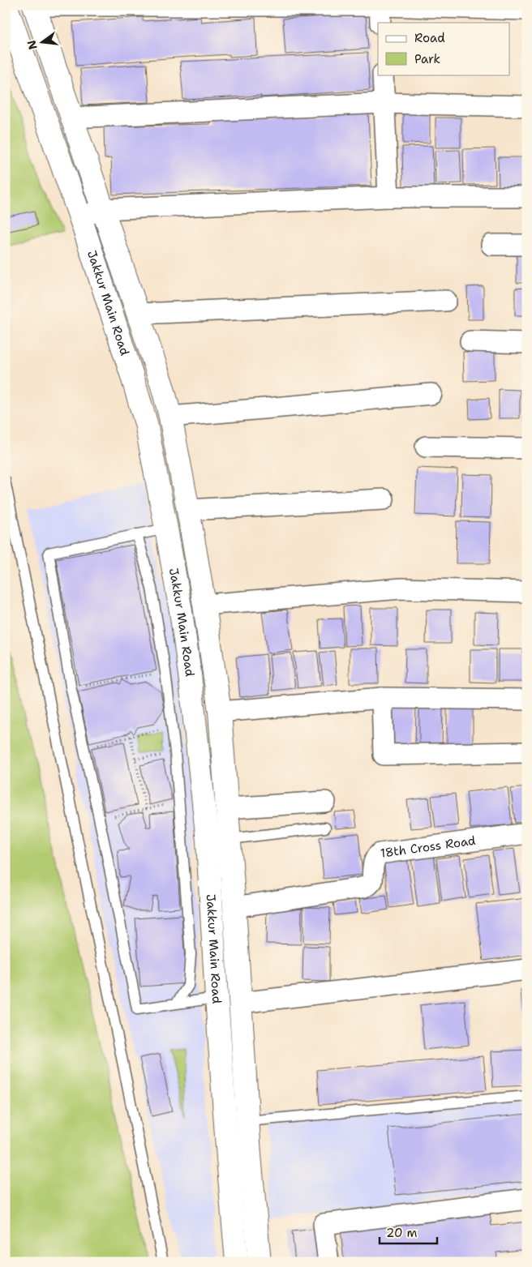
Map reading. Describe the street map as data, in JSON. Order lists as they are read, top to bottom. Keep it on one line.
{"streets":{"main road":["Jakkur Main Road"],"street":["18th Cross Road"]},"crossings":[["Jakkur Main Road","18th Cross Road"]],"legend":["Road","Park"],"scale_bar":"20 m","north":"left"}
